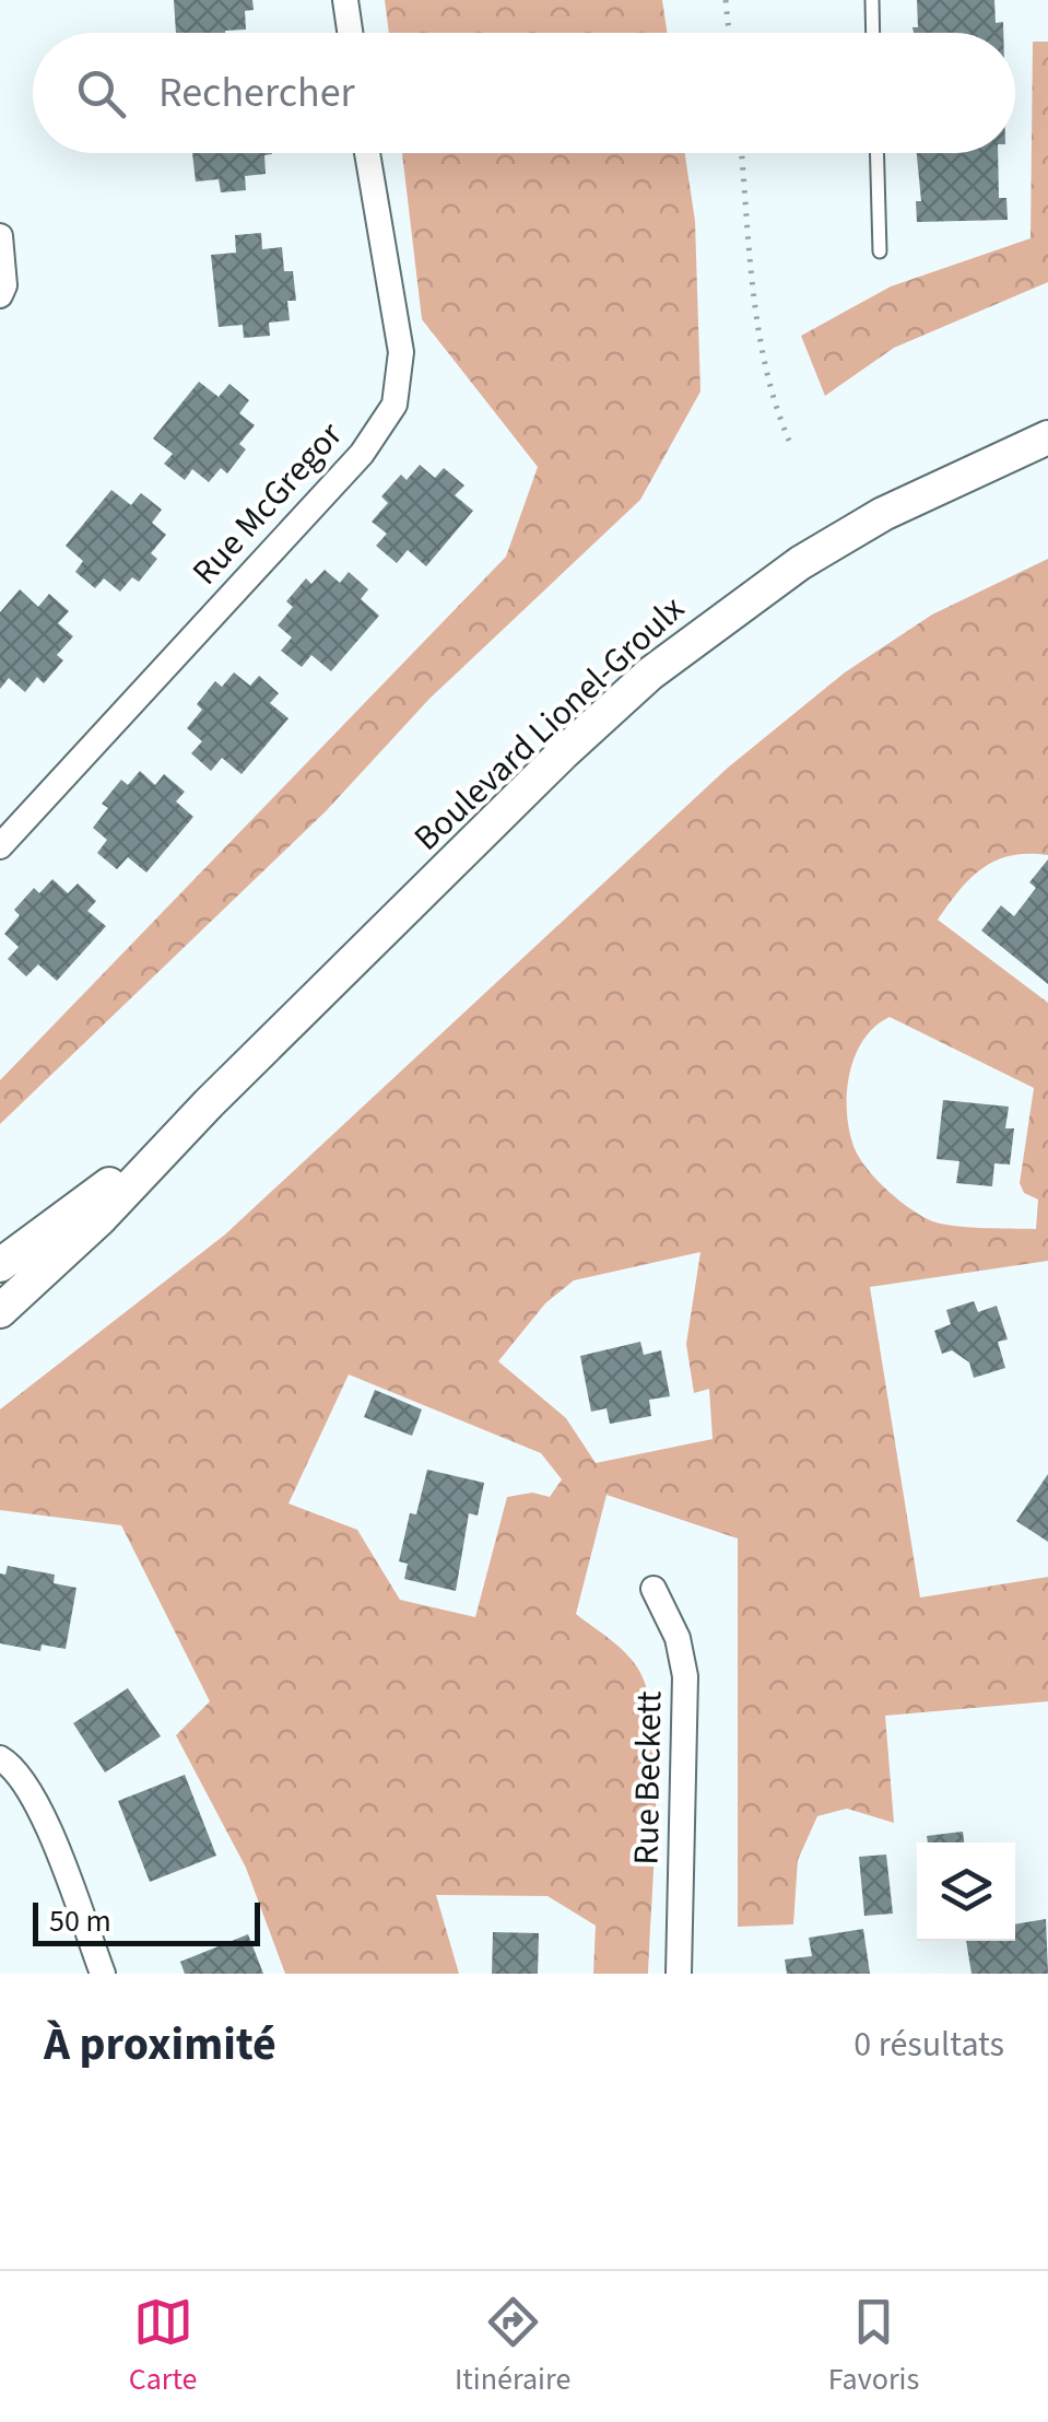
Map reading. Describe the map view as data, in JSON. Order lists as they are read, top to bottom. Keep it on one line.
{"streets":{"main road":["Boulevard Lionel-Groulx"],"street":["Rue McGregor","Rue Beckett"]},"scale_bar":"50 m","page":{"search":"Rechercher","scale":"50 m","heading":["À proximité","0 résultats"],"nav":["Carte","Itinéraire","Favoris"]}}
